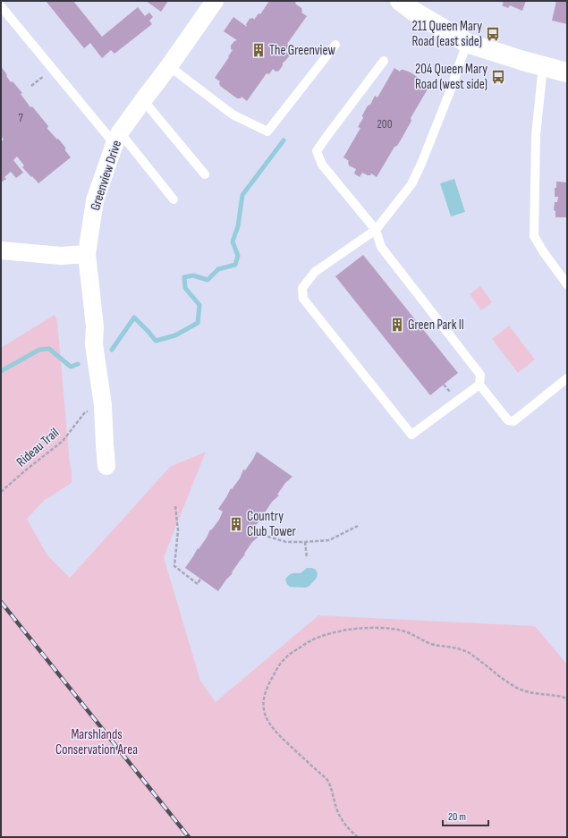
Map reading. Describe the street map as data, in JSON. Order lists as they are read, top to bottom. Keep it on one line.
{"streets":{"street":["Greenview Drive"],"path":["Rideau Trail"]},"crossings":[["Greenview Drive","Rideau Trail"]],"parks":["Marshlands Conservation Area"],"places":{"bus stop":["211 Queen Mary Road (east side)","204 Queen Mary Road (west side)"],"building":["The Greenview","Green Park II","Country Club Tower"]},"house_numbers":["7","200"],"scale_bar":"20 m"}
